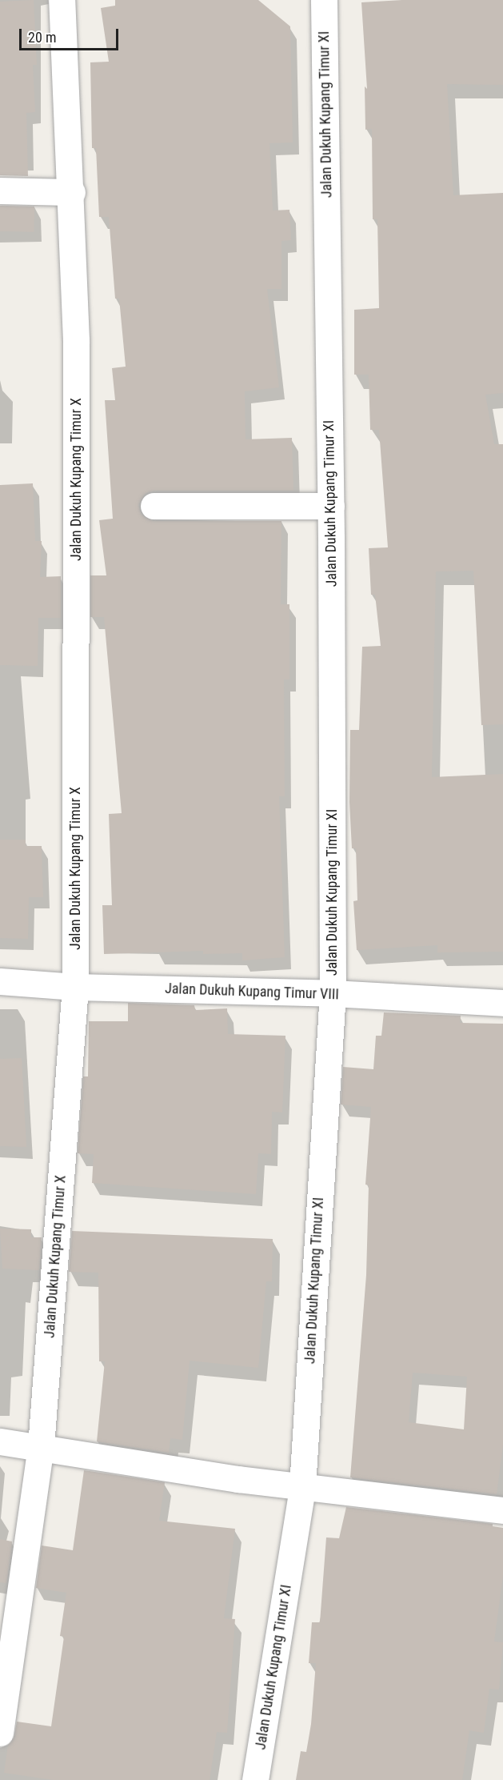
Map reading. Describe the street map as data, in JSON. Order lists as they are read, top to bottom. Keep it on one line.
{"streets":{"street":["Jalan Dukuh Kupang Timur XI","Jalan Dukuh Kupang Timur X","Jalan Dukuh Kupang Timur VIII"]},"crossings":[["Jalan Dukuh Kupang Timur XI","Jalan Dukuh Kupang Timur VIII"],["Jalan Dukuh Kupang Timur X","Jalan Dukuh Kupang Timur VIII"]],"scale_bar":"20 m"}
